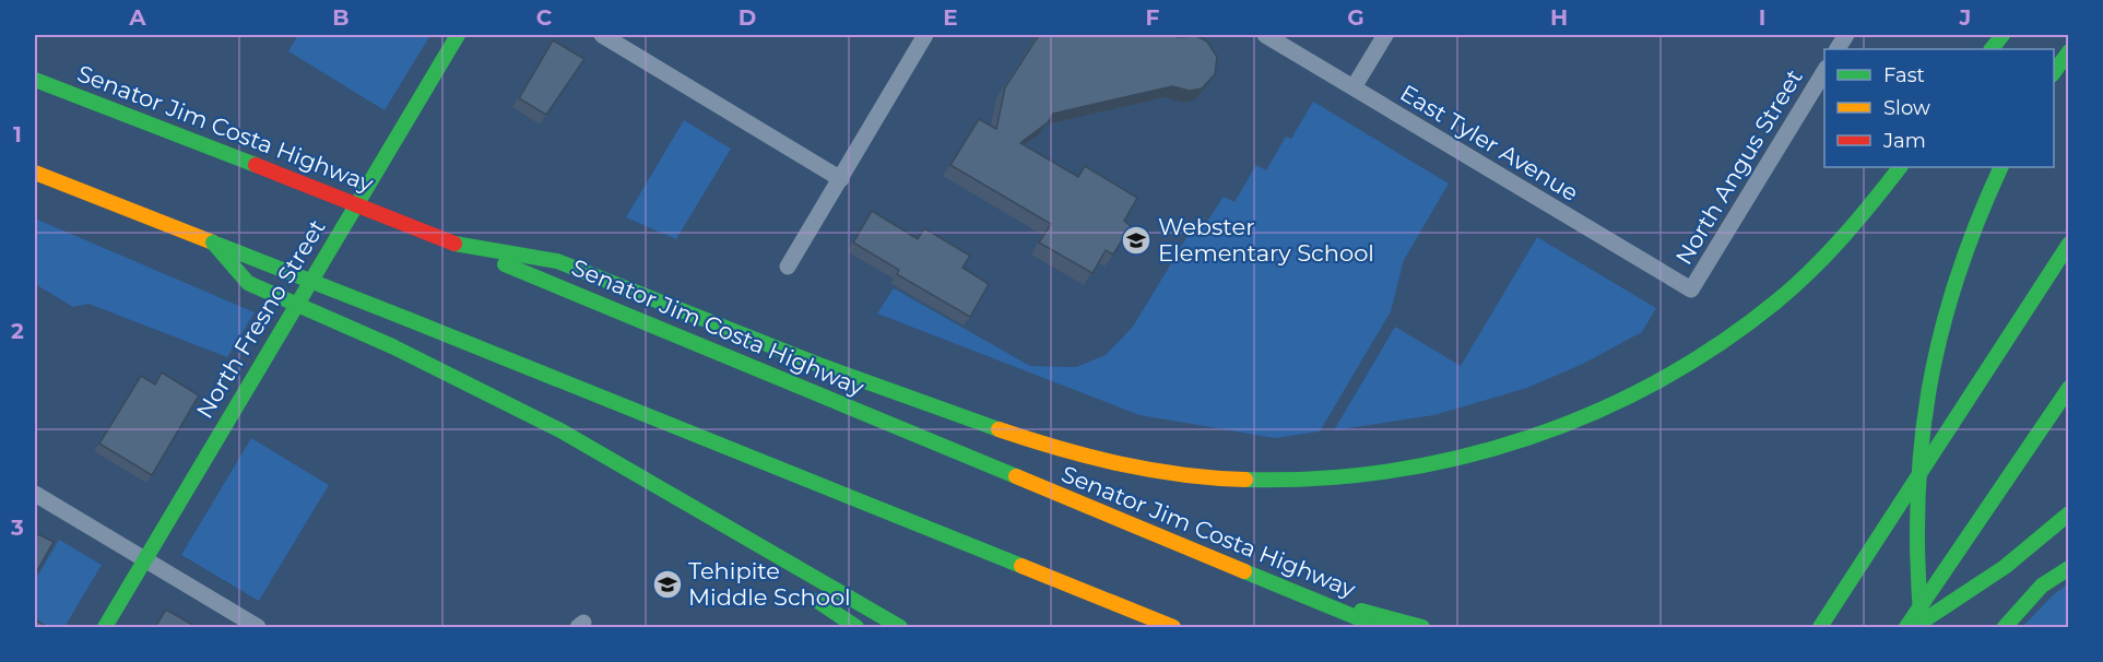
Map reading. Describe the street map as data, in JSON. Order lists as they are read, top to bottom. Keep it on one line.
{"streets":{"main road":["Senator Jim Costa Highway","North Fresno Street"],"street":["East Tyler Avenue","North Angus Street"]},"crossings":[["East Tyler Avenue","North Angus Street"]],"places":{"school or university":["Webster Elementary School","Tehipite Middle School"]},"legend":["Fast","Slow","Jam"],"grid":{"columns":["A","B","C","D","E","F","G","H","I","J"],"rows":["1","2","3"]}}
